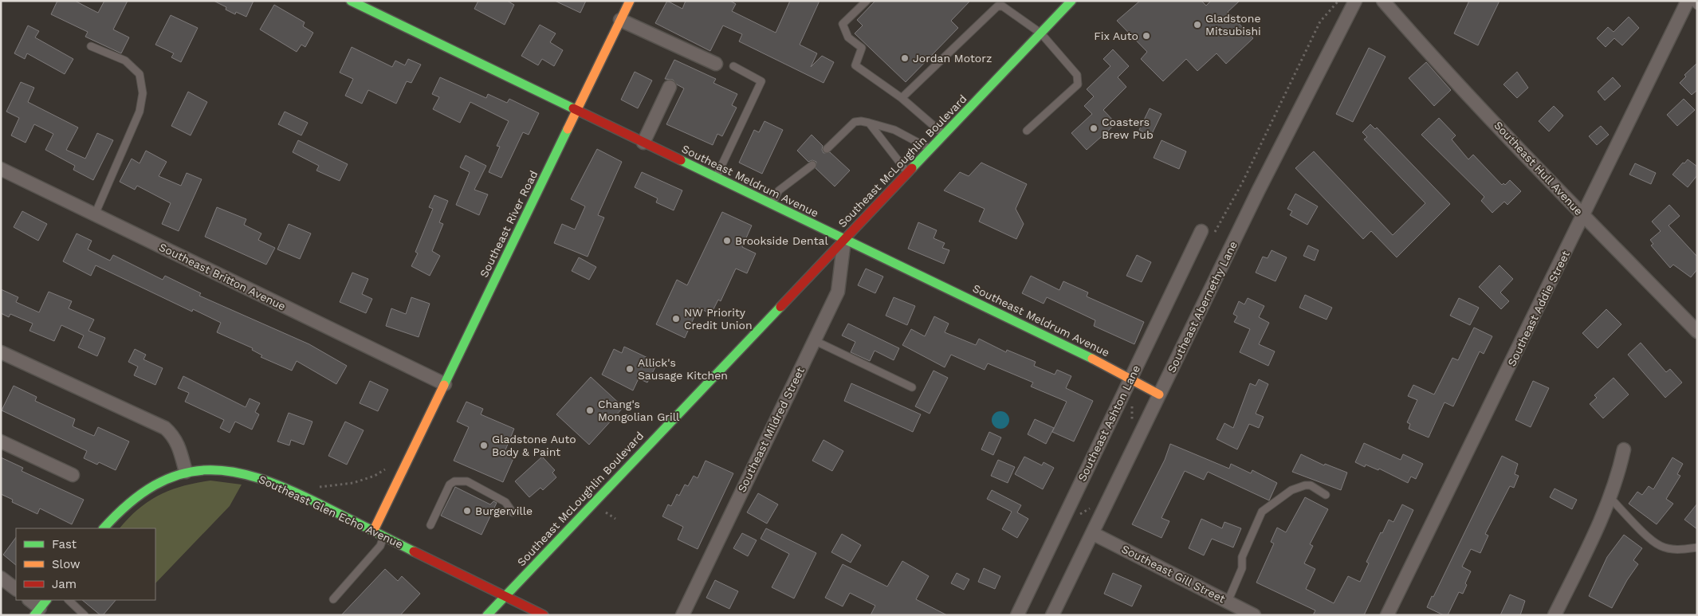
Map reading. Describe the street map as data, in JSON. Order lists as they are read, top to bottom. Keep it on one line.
{"streets":{"street":["Southeast McLoughlin Boulevard","Southeast Hull Avenue","Southeast Meldrum Avenue","Southeast River Road","Southeast Britton Avenue","Southeast Abernethy Lane","Southeast Addie Street","Southeast Ashton Lane","Southeast Mildred Street","Southeast Glen Echo Avenue","Southeast Gill Street"]},"crossings":[["Southeast McLoughlin Boulevard","Southeast Meldrum Avenue"],["Southeast McLoughlin Boulevard","Southeast Mildred Street"],["Southeast McLoughlin Boulevard","Southeast Glen Echo Avenue"],["Southeast Hull Avenue","Southeast Addie Street"],["Southeast Meldrum Avenue","Southeast River Road"],["Southeast Meldrum Avenue","Southeast Abernethy Lane"],["Southeast Meldrum Avenue","Southeast Ashton Lane"],["Southeast Meldrum Avenue","Southeast Mildred Street"],["Southeast River Road","Southeast Britton Avenue"],["Southeast River Road","Southeast Glen Echo Avenue"],["Southeast Abernethy Lane","Southeast Gill Street"]],"places":["Gladstone Mitsubishi","Fix Auto","Jordan Motorz","Coasters Brew Pub","Brookside Dental","NW Priority Credit Union","Allick's Sausage Kitchen","Chang's Mongolian Grill","Gladstone Auto Body & Paint","Burgerville"],"legend":["Fast","Slow","Jam"]}
